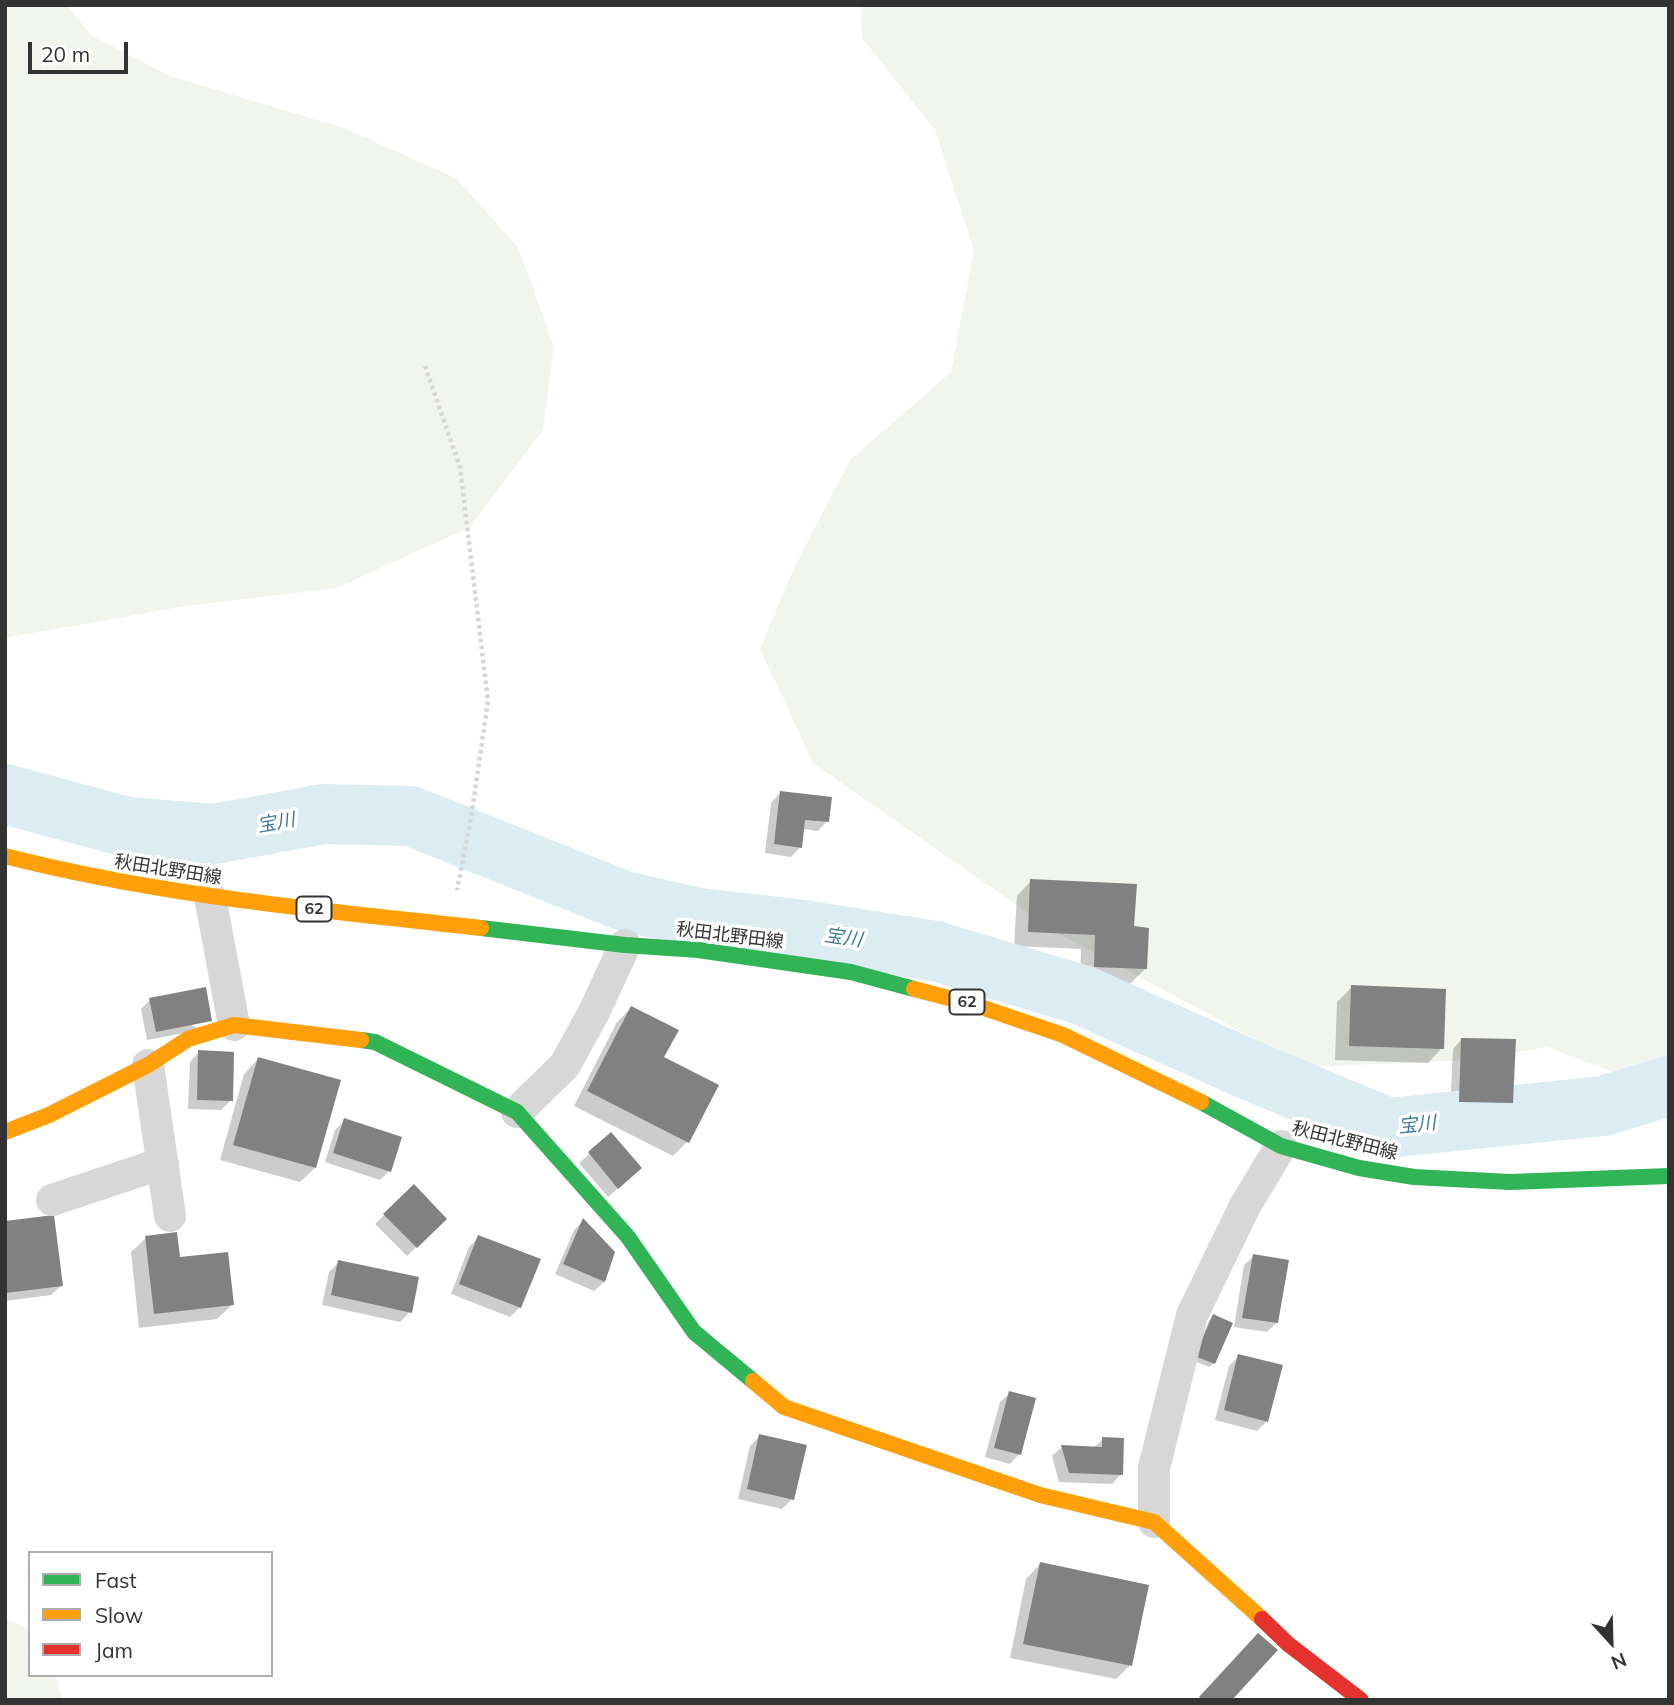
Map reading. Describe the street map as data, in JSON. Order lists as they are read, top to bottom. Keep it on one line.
{"streets":{"main road":["秋田北野田線","62"]},"water":["宝川"],"legend":["Fast","Slow","Jam"],"scale_bar":"20 m","north":"bottom"}
